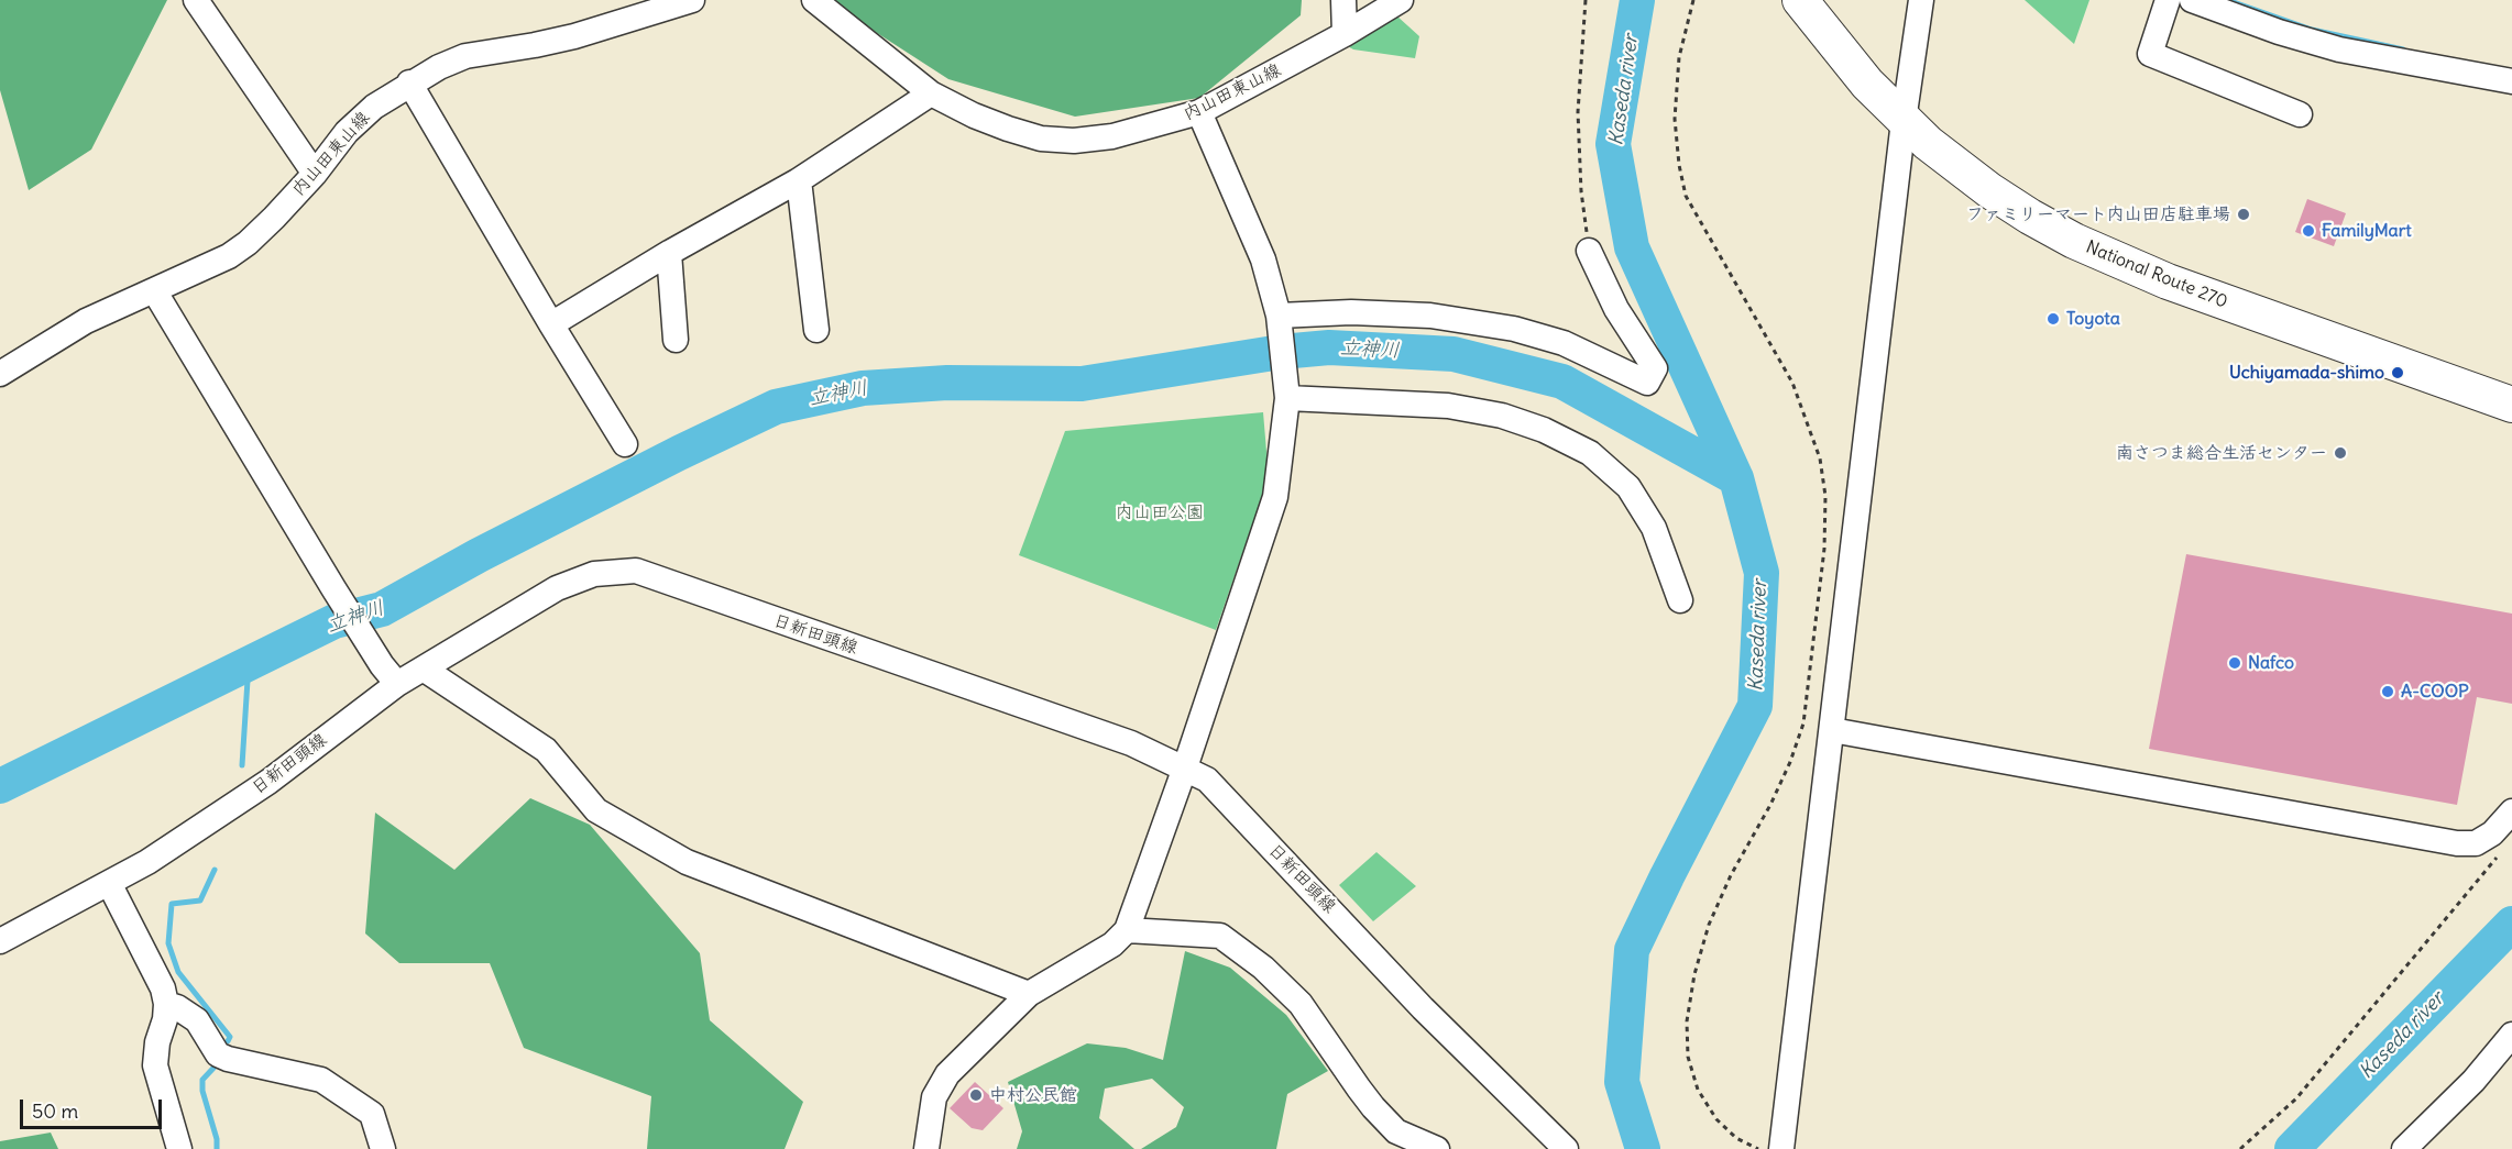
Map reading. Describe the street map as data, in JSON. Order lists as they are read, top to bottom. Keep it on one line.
{"streets":{"highway":["National Route 270"],"street":["内山田東山線","日新田頭線"]},"water":["Kaseda river","立神川"],"parks":["内山田公園"],"places":["ファミリーマート内山田店駐車場","FamilyMart","Toyota","Uchiyamada-shimo","南さつま総合生活センター","Nafco","A-COOP","中村公民館"],"scale_bar":"50 m"}
